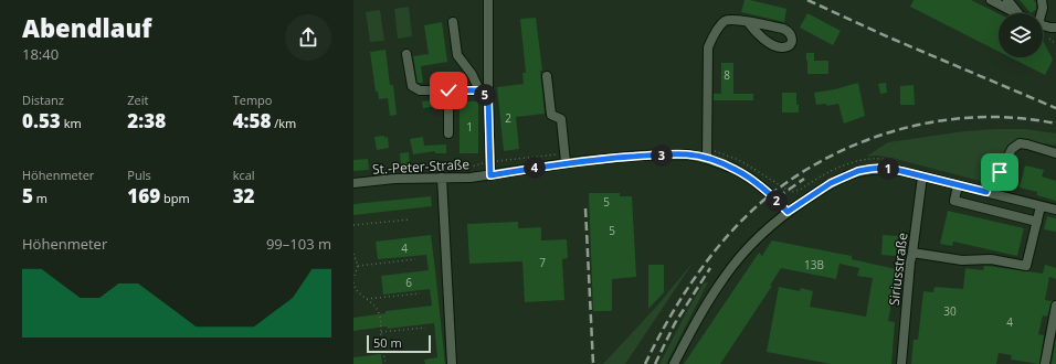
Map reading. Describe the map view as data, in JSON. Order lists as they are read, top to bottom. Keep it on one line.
{"streets":{"street":["St.-Peter-Straße","Siriusstraße"]},"house_numbers":["8","2","1","5","5","4","7","13B","6","30","4"],"scale_bar":"50 m","page":{"heading":["Abendlauf","18:40"],"stats":[["Distanz","0.53 km"],["Zeit","2:38"],["Tempo","4:58 /km"],["Höhenmeter","5 m"],["Puls","169 bpm"],["kcal","32"]],"pins":["5","3","4","1","2"],"chart":["Höhenmeter","99–103 m"],"scale":"50 m"}}
